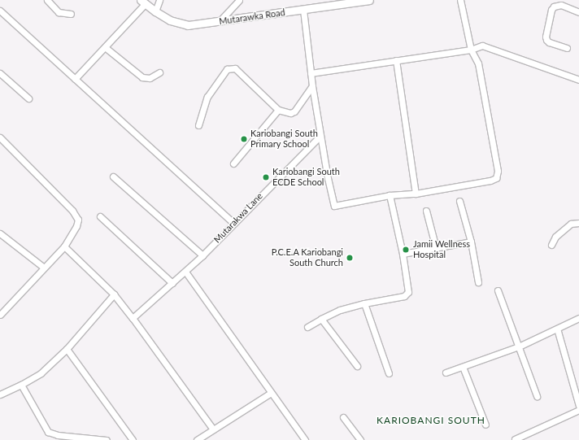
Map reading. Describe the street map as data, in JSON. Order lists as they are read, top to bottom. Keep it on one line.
{"streets":{"street":["Mutarawka Road","Mutarakwa Lane"]},"districts":["KARIOBANGI SOUTH"],"places":["Kariobangi South Primary School","Kariobangi South ECDE School","Jamii Wellness Hospital","P.C.E.A Kariobangi South Church"]}
